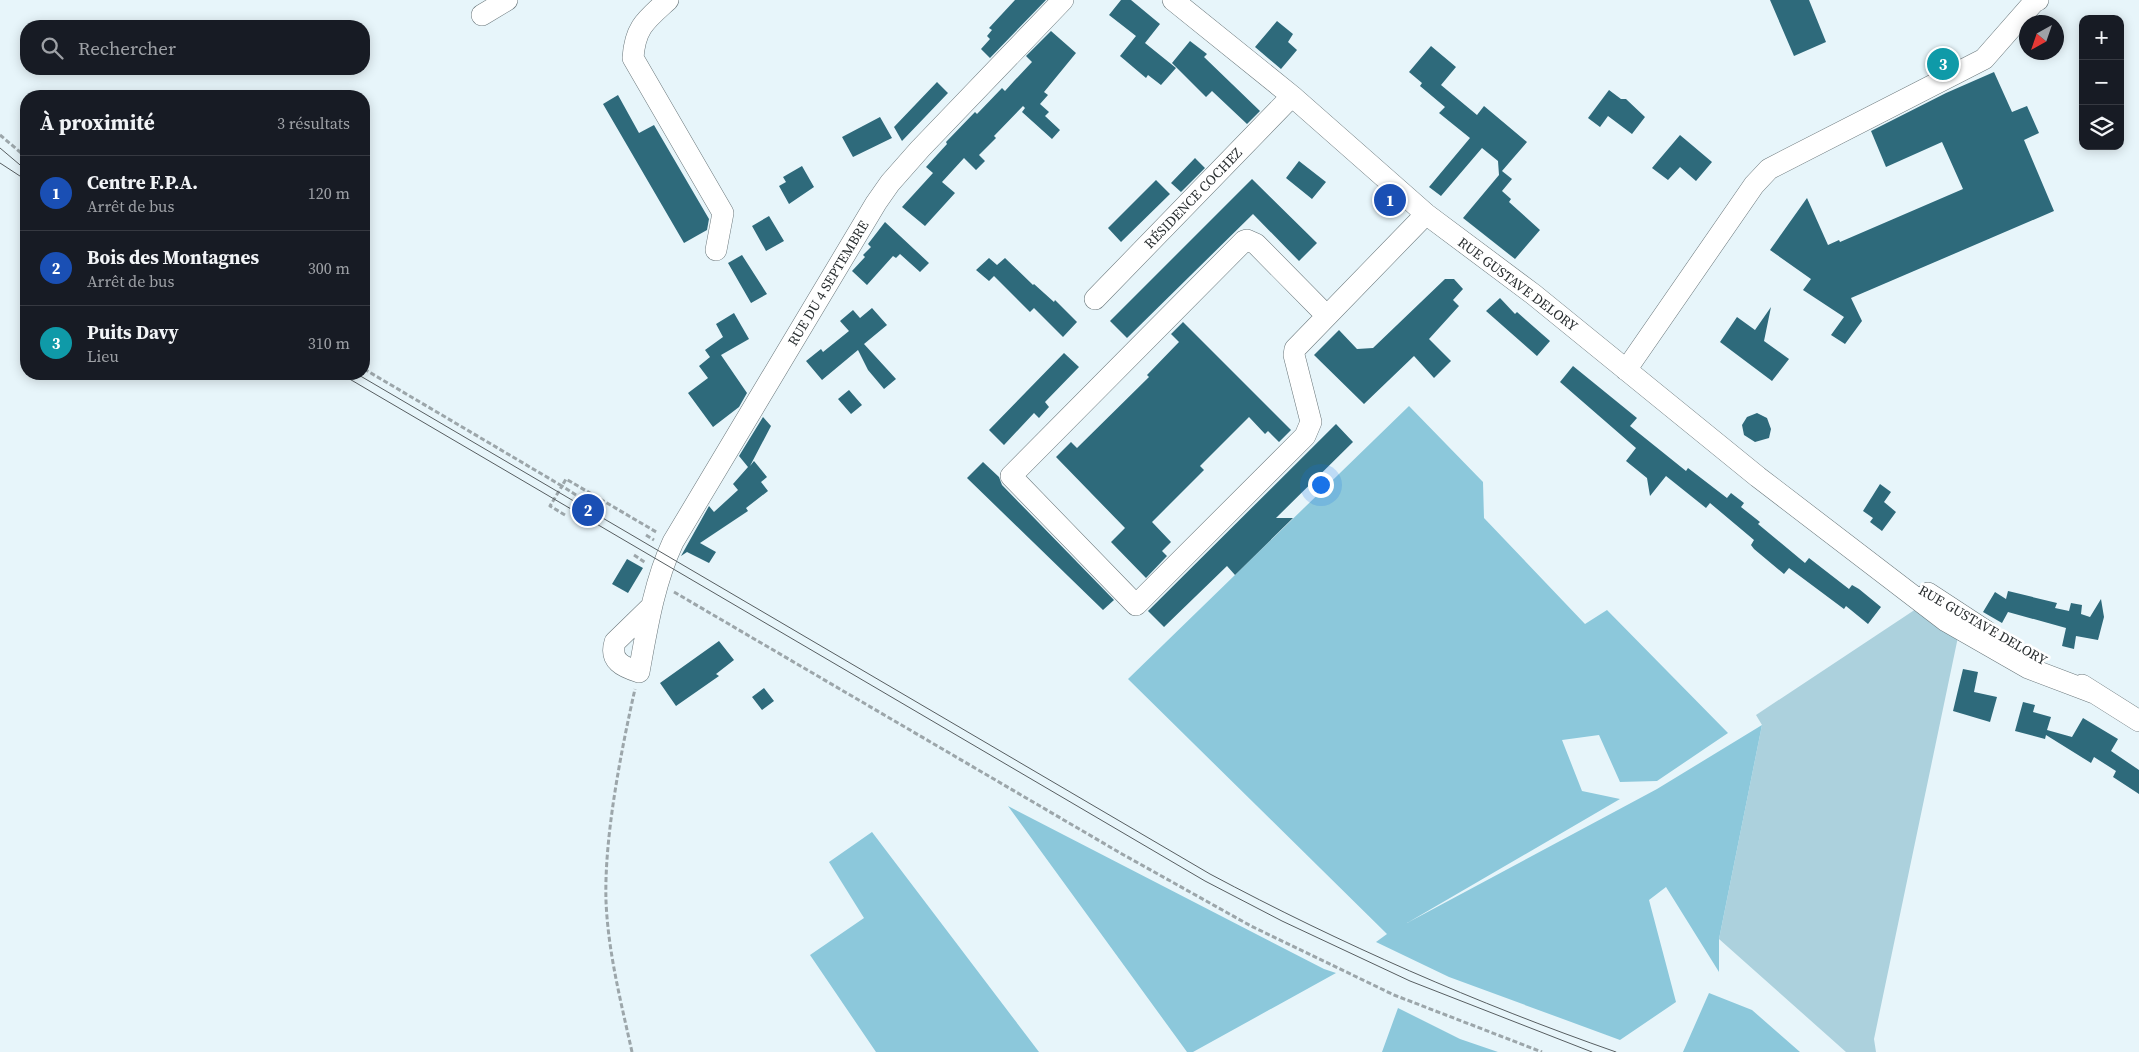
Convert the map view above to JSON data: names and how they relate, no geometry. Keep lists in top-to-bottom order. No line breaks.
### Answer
{"streets":{"street":["RÉSIDENCE COCHEZ","RUE DU 4 SEPTEMBRE","RUE GUSTAVE DELORY"]},"crossings":[["RÉSIDENCE COCHEZ","RUE GUSTAVE DELORY"]],"north":"bottom left","page":{"map_buttons":["+","−"],"search":"Rechercher","pins":["3","1","2"],"heading":["À proximité","3 résultats"],"list":[{"mark":"1","name":"Centre F.P.A.","note":"Arrêt de bus","value":"120 m"},{"mark":"2","name":"Bois des Montagnes","note":"Arrêt de bus","value":"300 m"},{"mark":"3","name":"Puits Davy","note":"Lieu","value":"310 m"}]}}
